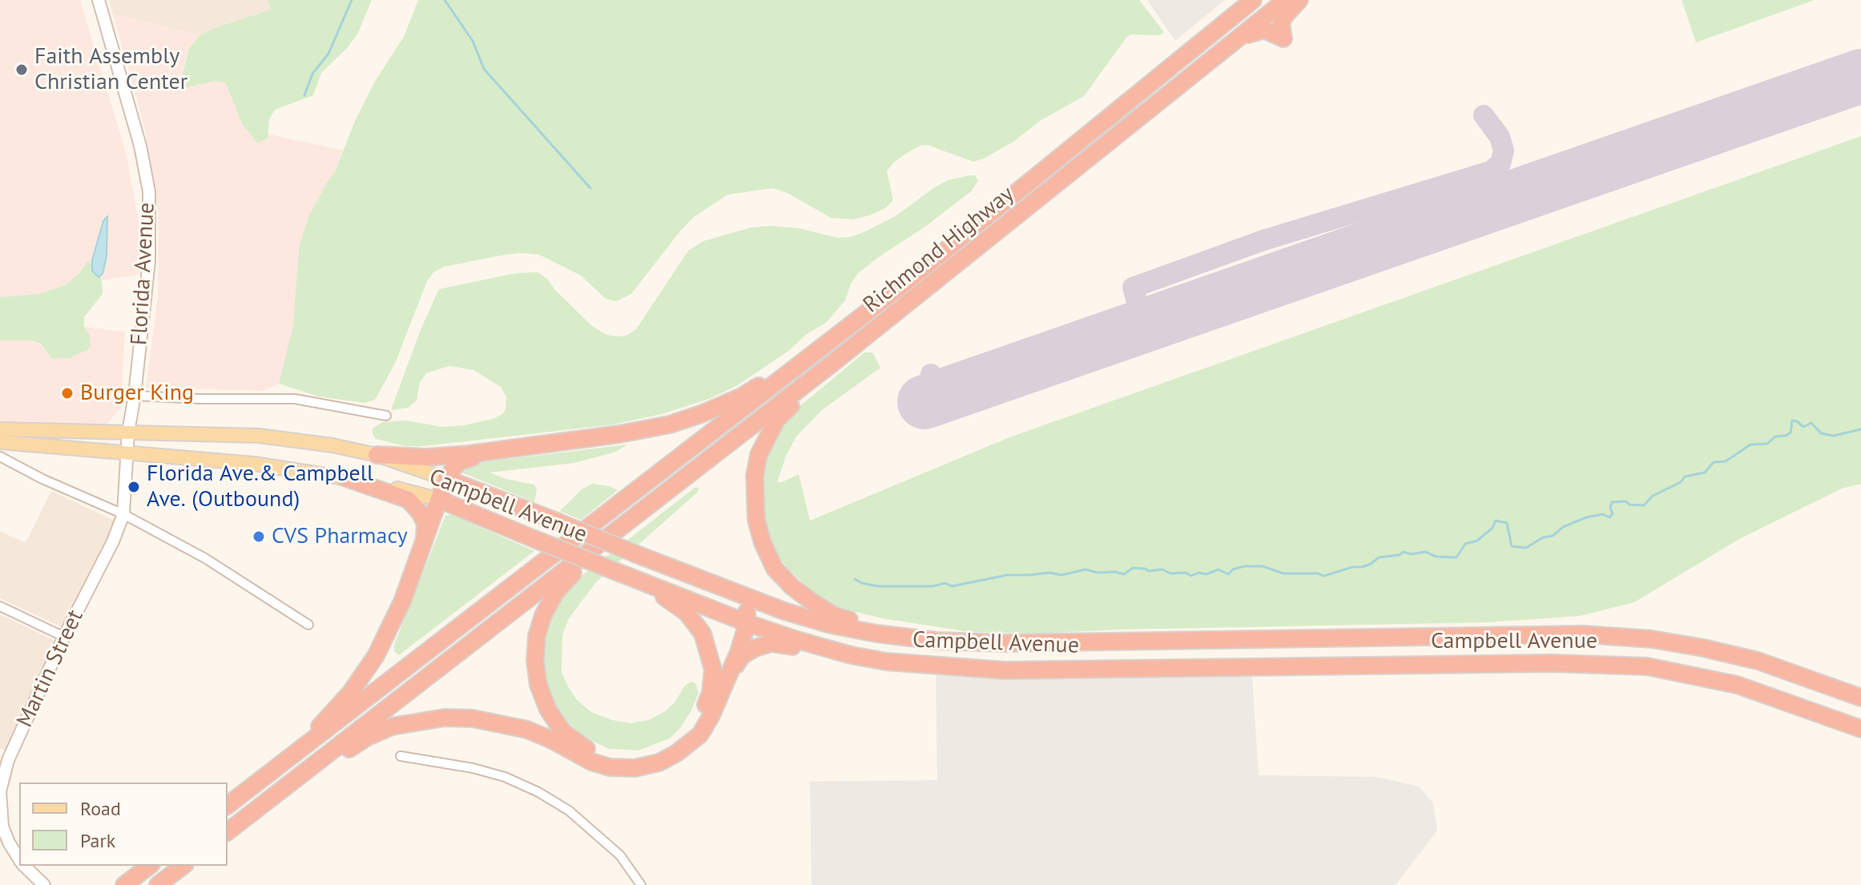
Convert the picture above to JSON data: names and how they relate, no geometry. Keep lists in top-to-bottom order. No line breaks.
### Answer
{"streets":{"highway":["Richmond Highway","Campbell Avenue"],"street":["Florida Avenue","Martin Street"]},"crossings":[["Florida Avenue","Campbell Avenue"],["Florida Avenue","Martin Street"]],"places":["Faith Assembly Christian Center","Burger King","Florida Ave.& Campbell Ave. (Outbound)","CVS Pharmacy"],"legend":["Road","Park"]}
